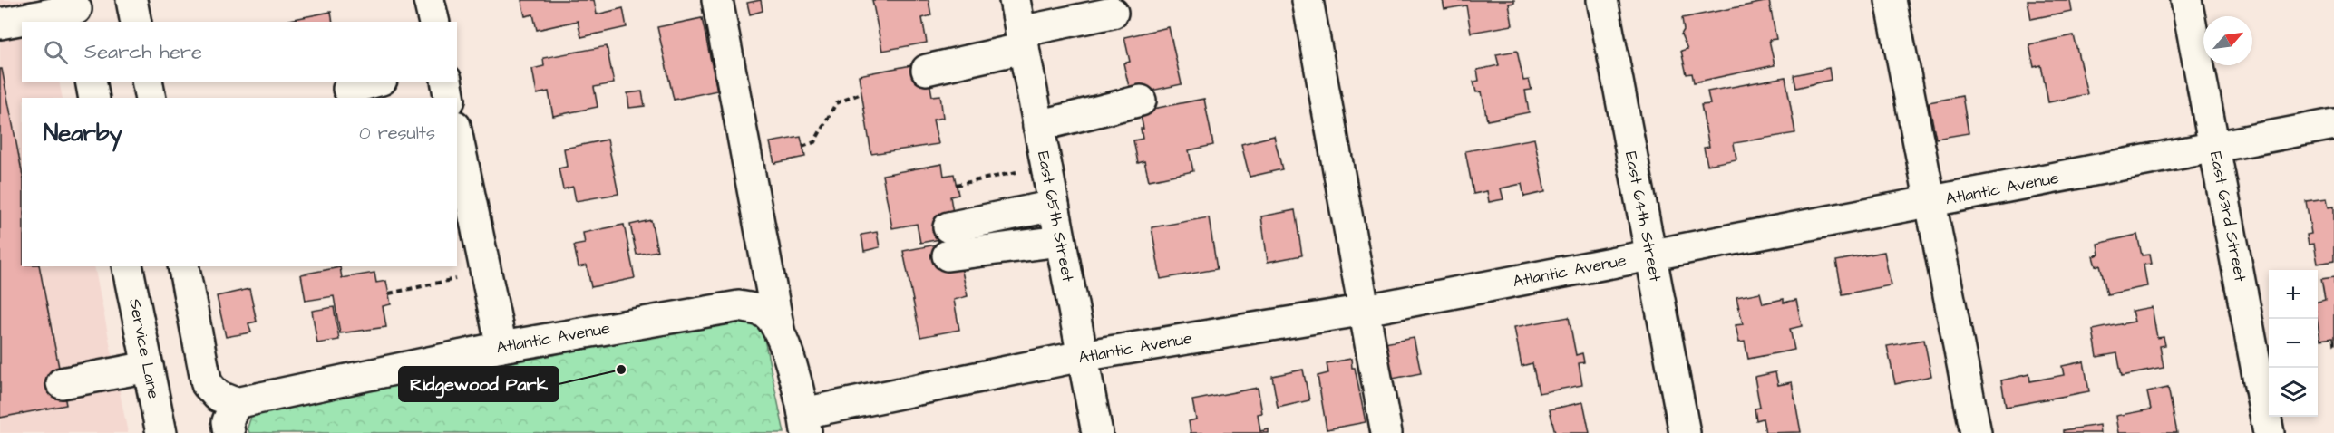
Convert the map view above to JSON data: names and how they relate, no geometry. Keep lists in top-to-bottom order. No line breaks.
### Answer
{"streets":{"street":["Atlantic Avenue","East 65th Street","East 64th Street","East 63rd Street","Service Lane"]},"crossings":[["Atlantic Avenue","East 65th Street"],["Atlantic Avenue","East 64th Street"],["Atlantic Avenue","East 63rd Street"]],"places":["Ridgewood Park"],"north":"top right","page":{"search":"Search here","heading":["Nearby","0 results"],"map_buttons":["+","−"]}}
